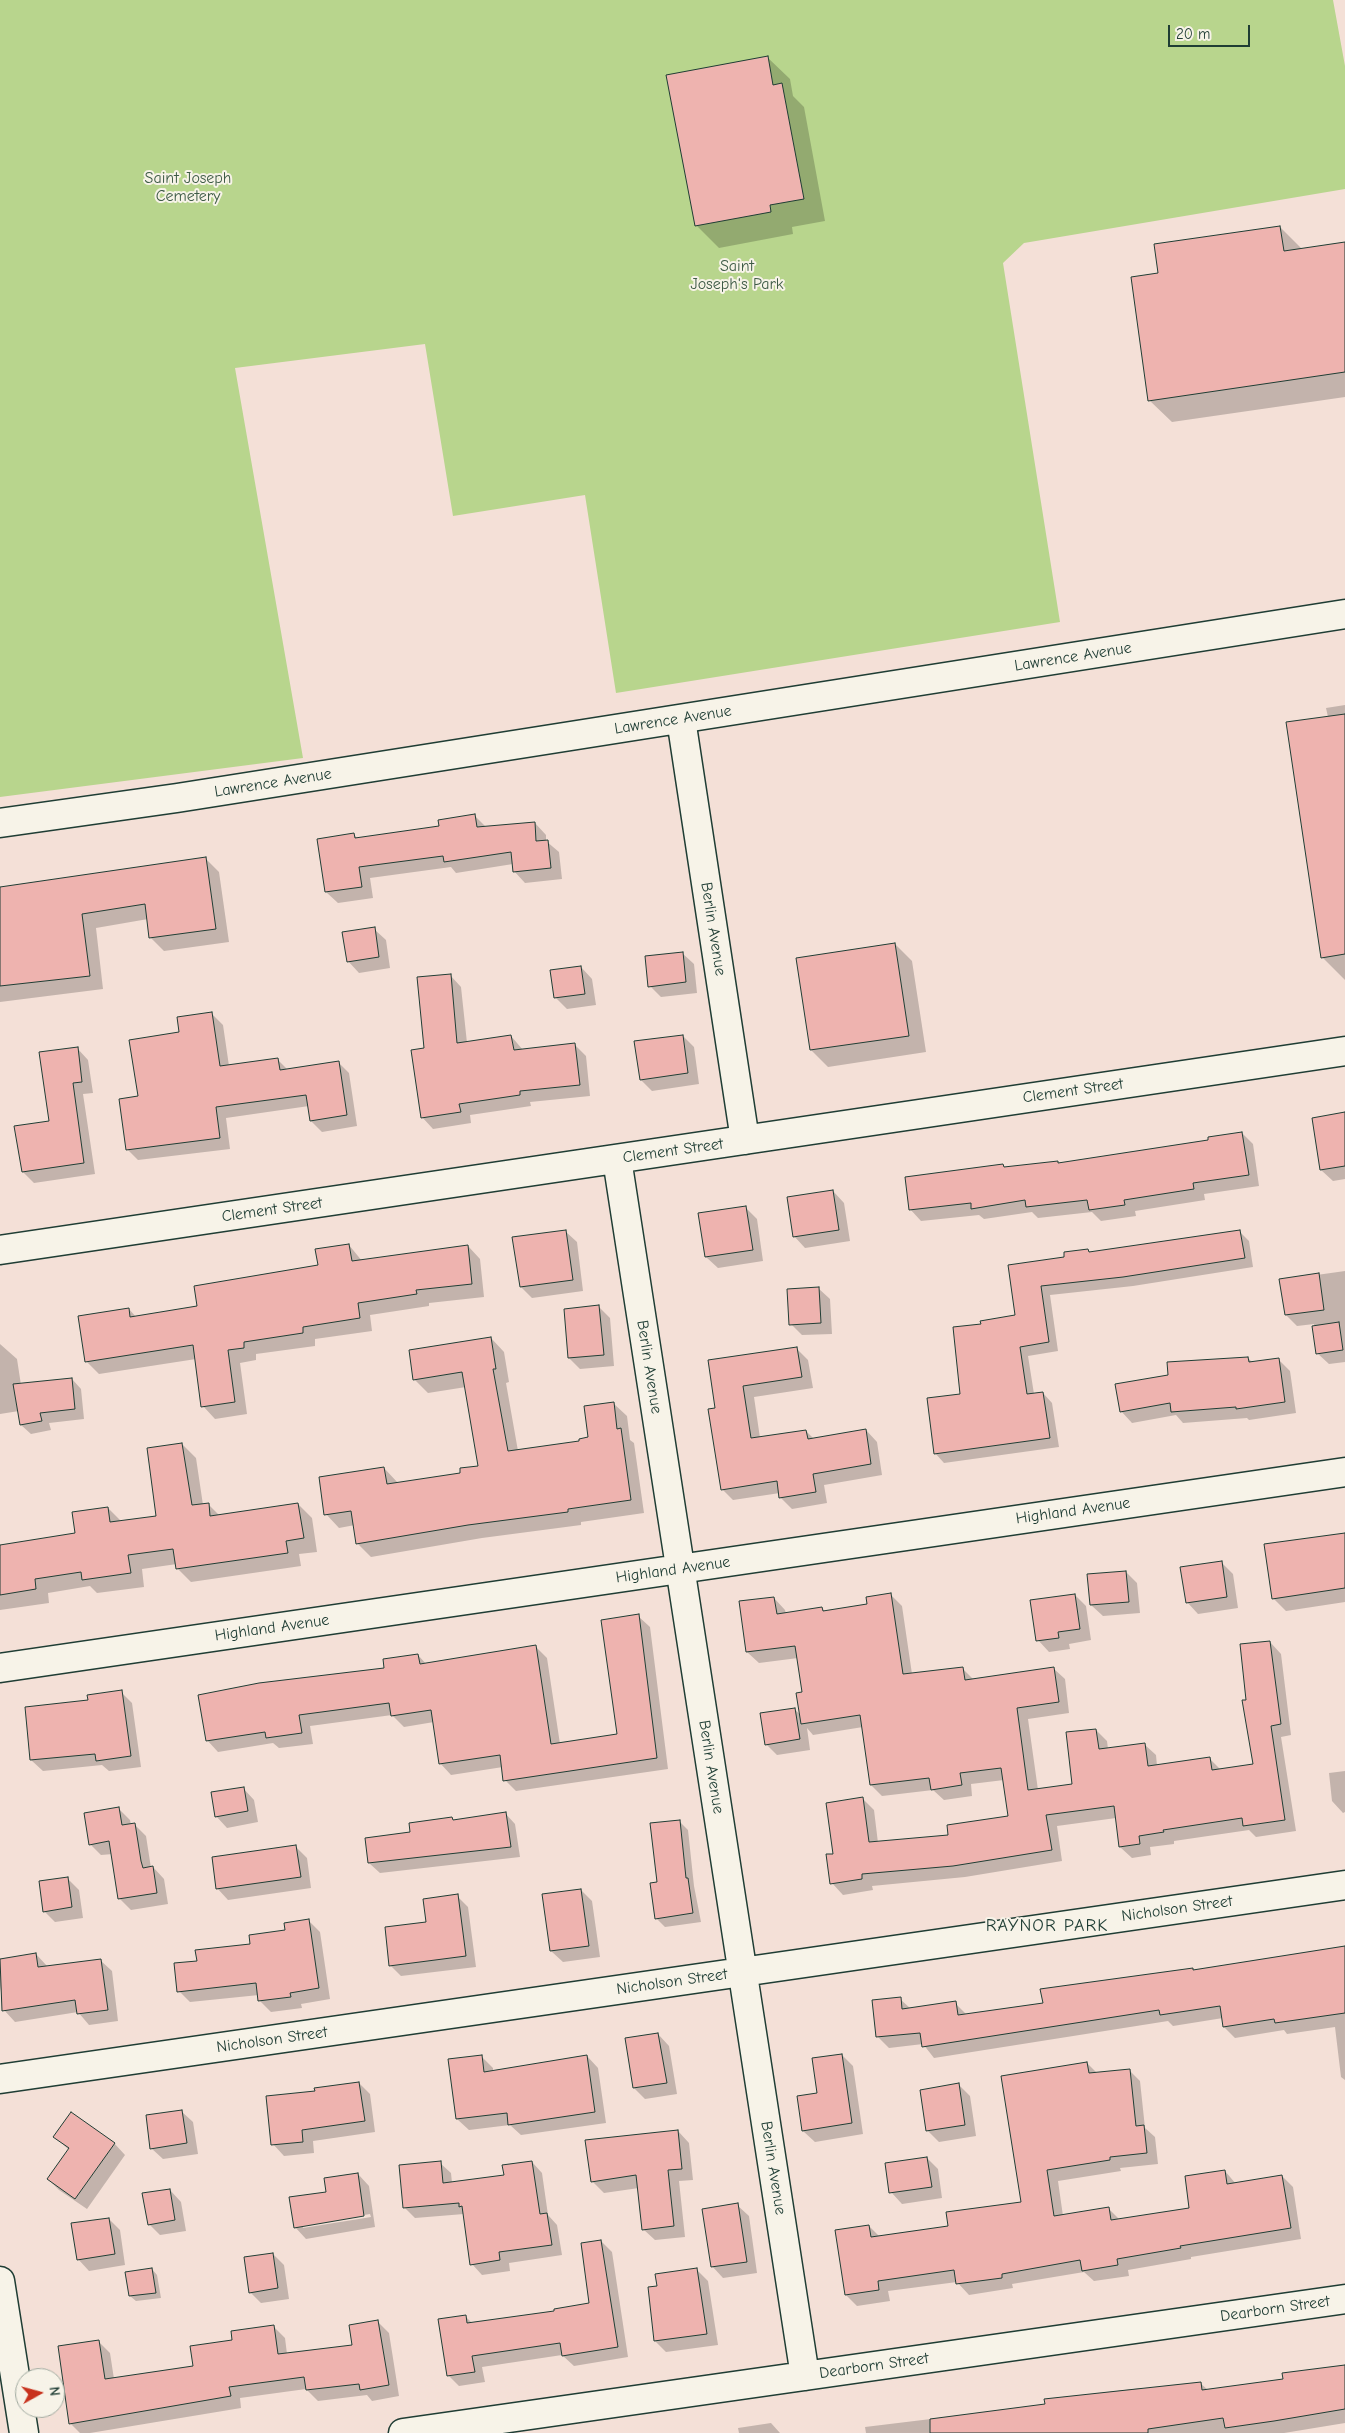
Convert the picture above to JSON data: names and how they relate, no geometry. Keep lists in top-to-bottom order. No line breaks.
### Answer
{"streets":{"street":["Lawrence Avenue","Berlin Avenue","Clement Street","Highland Avenue","Nicholson Street","Dearborn Street"]},"crossings":[["Lawrence Avenue","Berlin Avenue"],["Berlin Avenue","Clement Street"],["Berlin Avenue","Highland Avenue"],["Berlin Avenue","Nicholson Street"],["Berlin Avenue","Dearborn Street"]],"districts":["RAYNOR PARK"],"parks":["Saint Joseph Cemetery","Saint Joseph's Park"],"scale_bar":"20 m","north":"right"}
